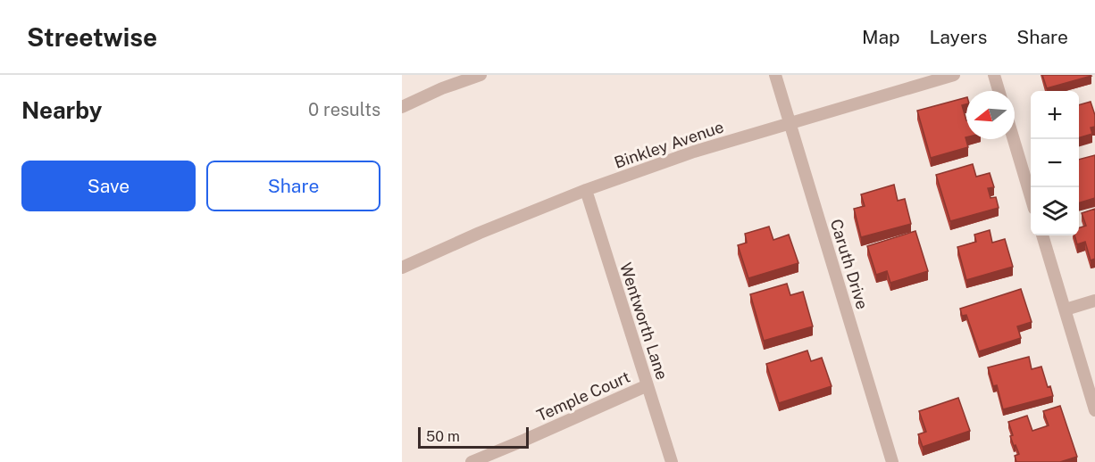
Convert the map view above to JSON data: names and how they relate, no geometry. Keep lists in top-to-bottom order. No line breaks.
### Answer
{"streets":{"street":["Binkley Avenue","Caruth Drive","Wentworth Lane","Temple Court"]},"crossings":[["Binkley Avenue","Caruth Drive"],["Binkley Avenue","Wentworth Lane"],["Wentworth Lane","Temple Court"]],"scale_bar":"50 m","north":"left","page":{"header":"Streetwise","nav":["Map","Layers","Share"],"heading":["Nearby","0 results"],"map_buttons":["+","−"],"buttons":["Save","Share"],"scale":"50 m"}}
